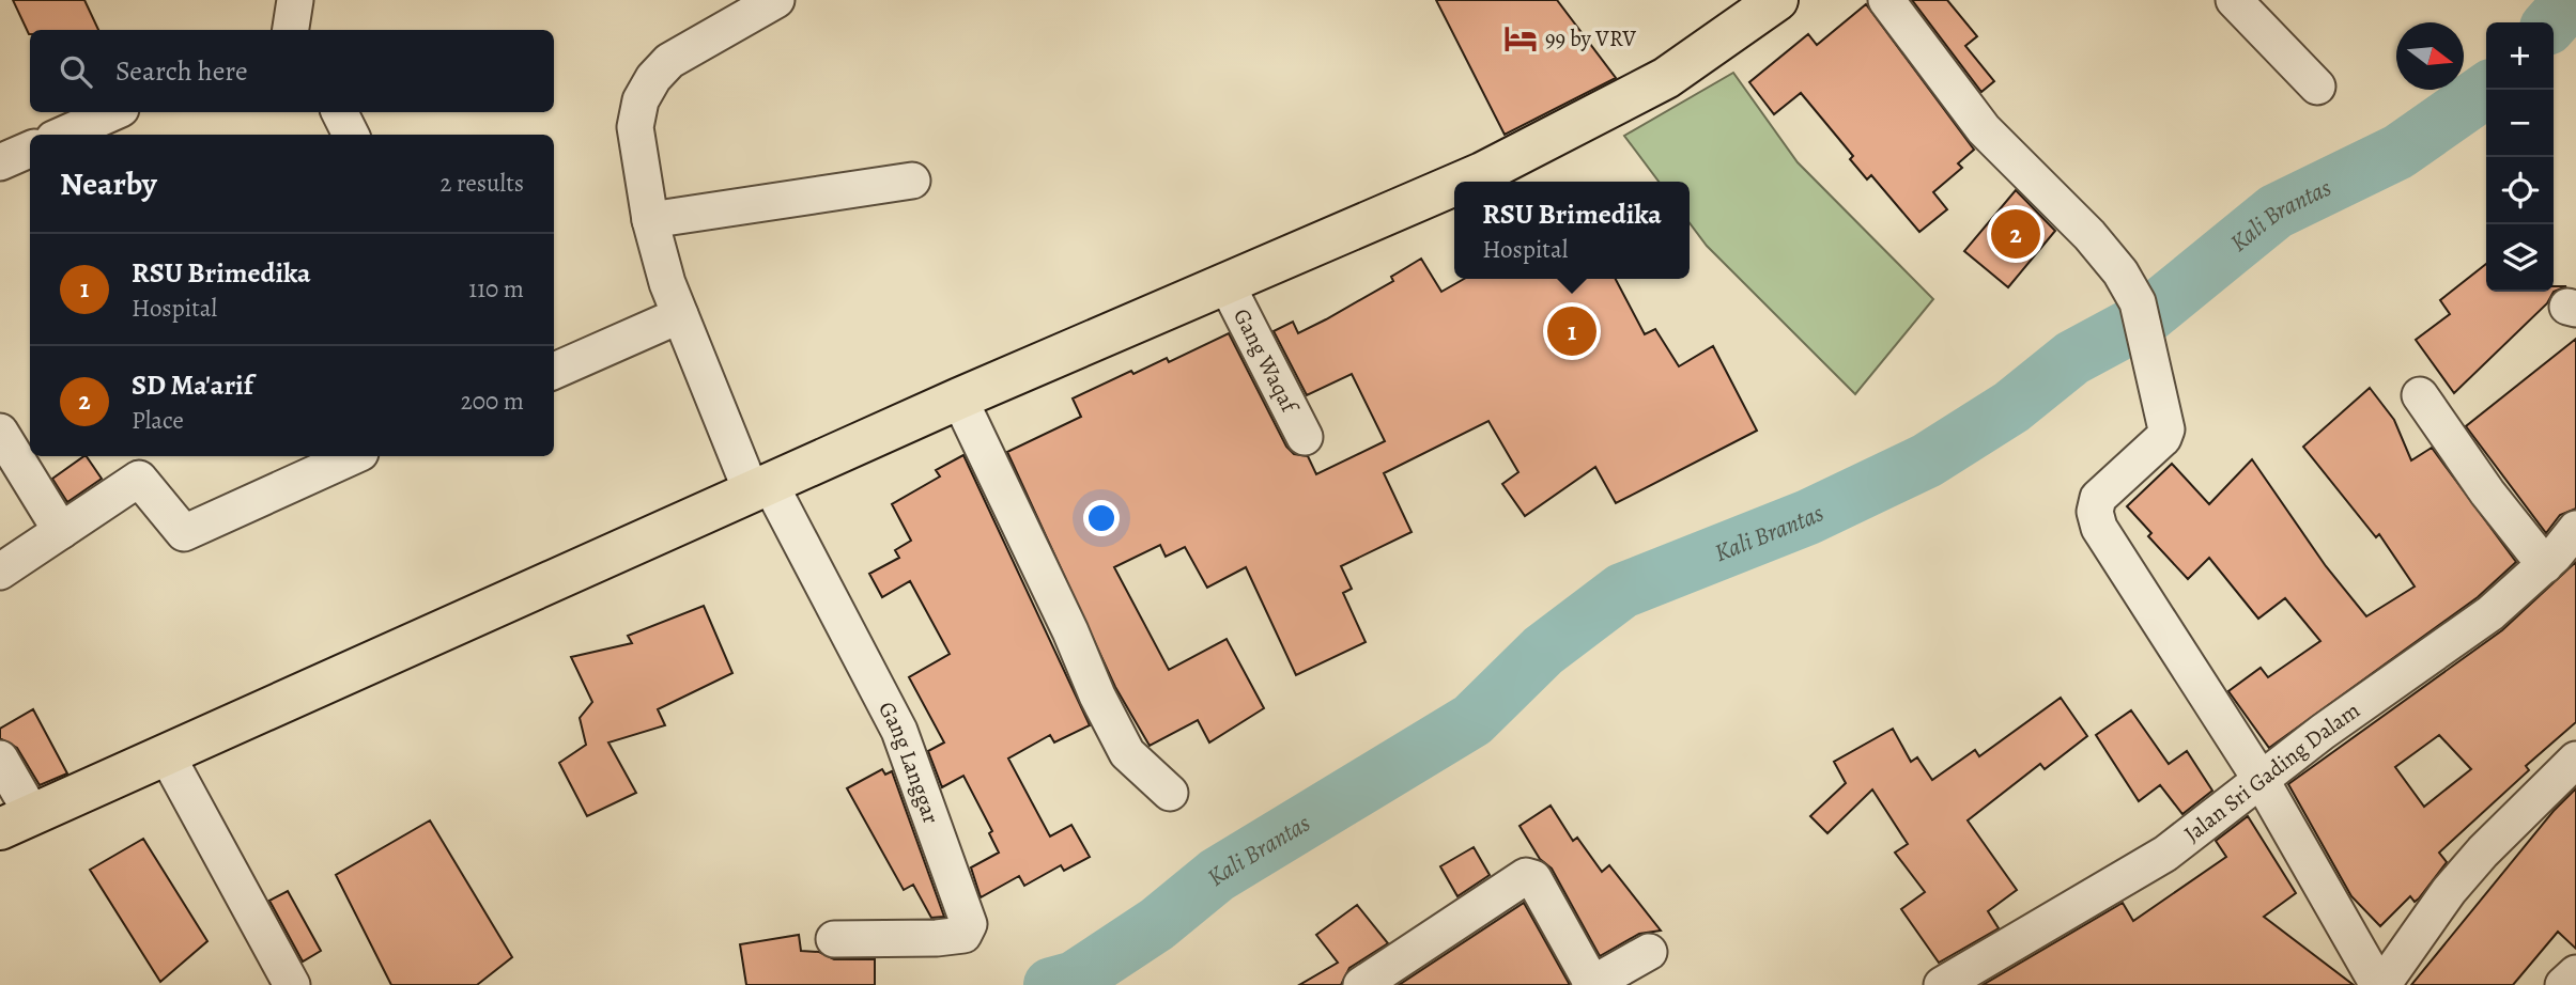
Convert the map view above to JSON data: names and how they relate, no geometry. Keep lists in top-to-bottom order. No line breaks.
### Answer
{"streets":{"street":["Gang Waqaf","Gang Langgar","Jalan Sri Gading Dalam"]},"water":["Kali Brantas"],"places":{"hotel":["99 by VRV"]},"north":"right","page":{"map_buttons":["+","−"],"search":"Search here","heading":["Nearby","2 results"],"popup":["RSU Brimedika","Hospital"],"pins":["2","1"],"list":[{"mark":"1","name":"RSU Brimedika","note":"Hospital","value":"110 m"},{"mark":"2","name":"SD Ma'arif","note":"Place","value":"200 m"}]}}
